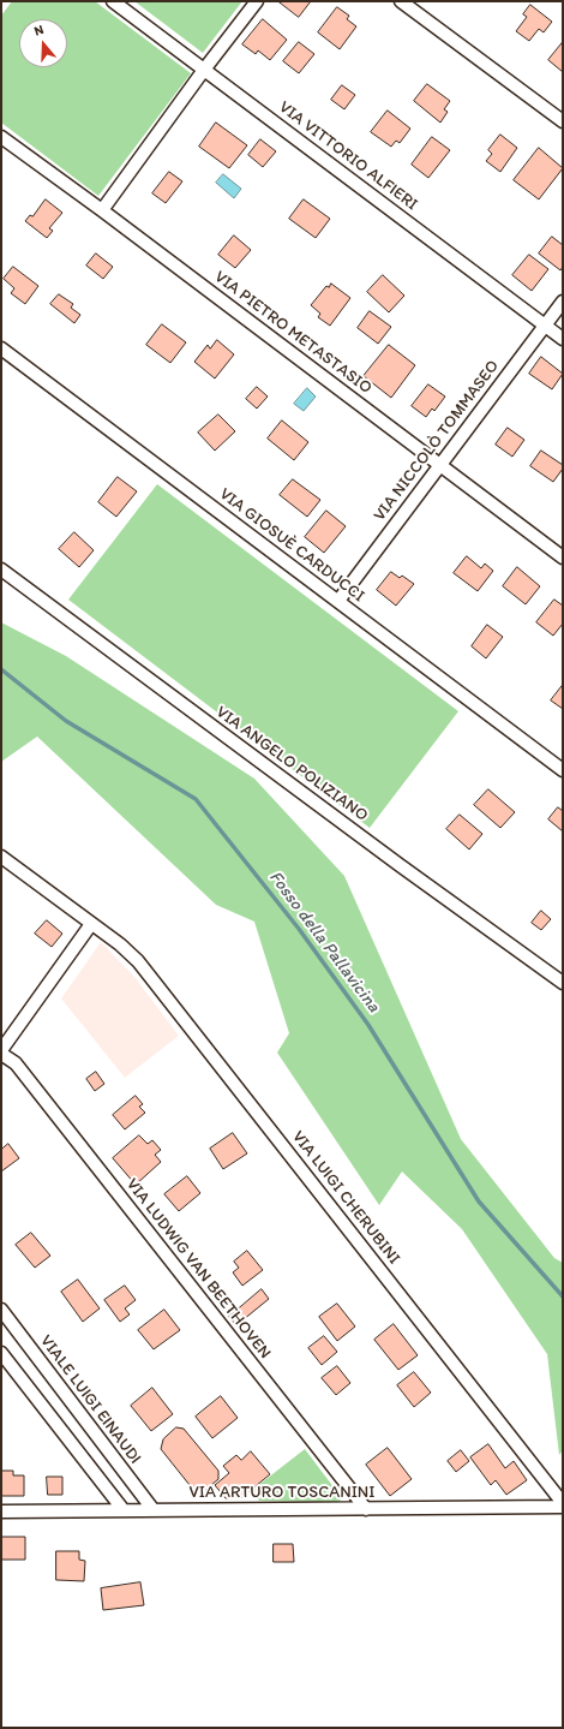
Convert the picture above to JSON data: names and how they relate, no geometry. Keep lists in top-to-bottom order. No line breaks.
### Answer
{"streets":{"street":["VIA VITTORIO ALFIERI","VIA PIETRO METASTASIO","VIA NICCOLÒ TOMMASEO","VIA GIOSUÈ CARDUCCI","VIA ANGELO POLIZIANO","VIA LUIGI CHERUBINI","VIA LUDWIG VAN BEETHOVEN","VIALE LUIGI EINAUDI","VIA ARTURO TOSCANINI"]},"crossings":[["VIA VITTORIO ALFIERI","VIA NICCOLÒ TOMMASEO"],["VIA PIETRO METASTASIO","VIA NICCOLÒ TOMMASEO"],["VIA NICCOLÒ TOMMASEO","VIA GIOSUÈ CARDUCCI"],["VIA LUDWIG VAN BEETHOVEN","VIA ARTURO TOSCANINI"],["VIALE LUIGI EINAUDI","VIA ARTURO TOSCANINI"]],"water":["Fosso della Pallavicina"],"north":"top"}
